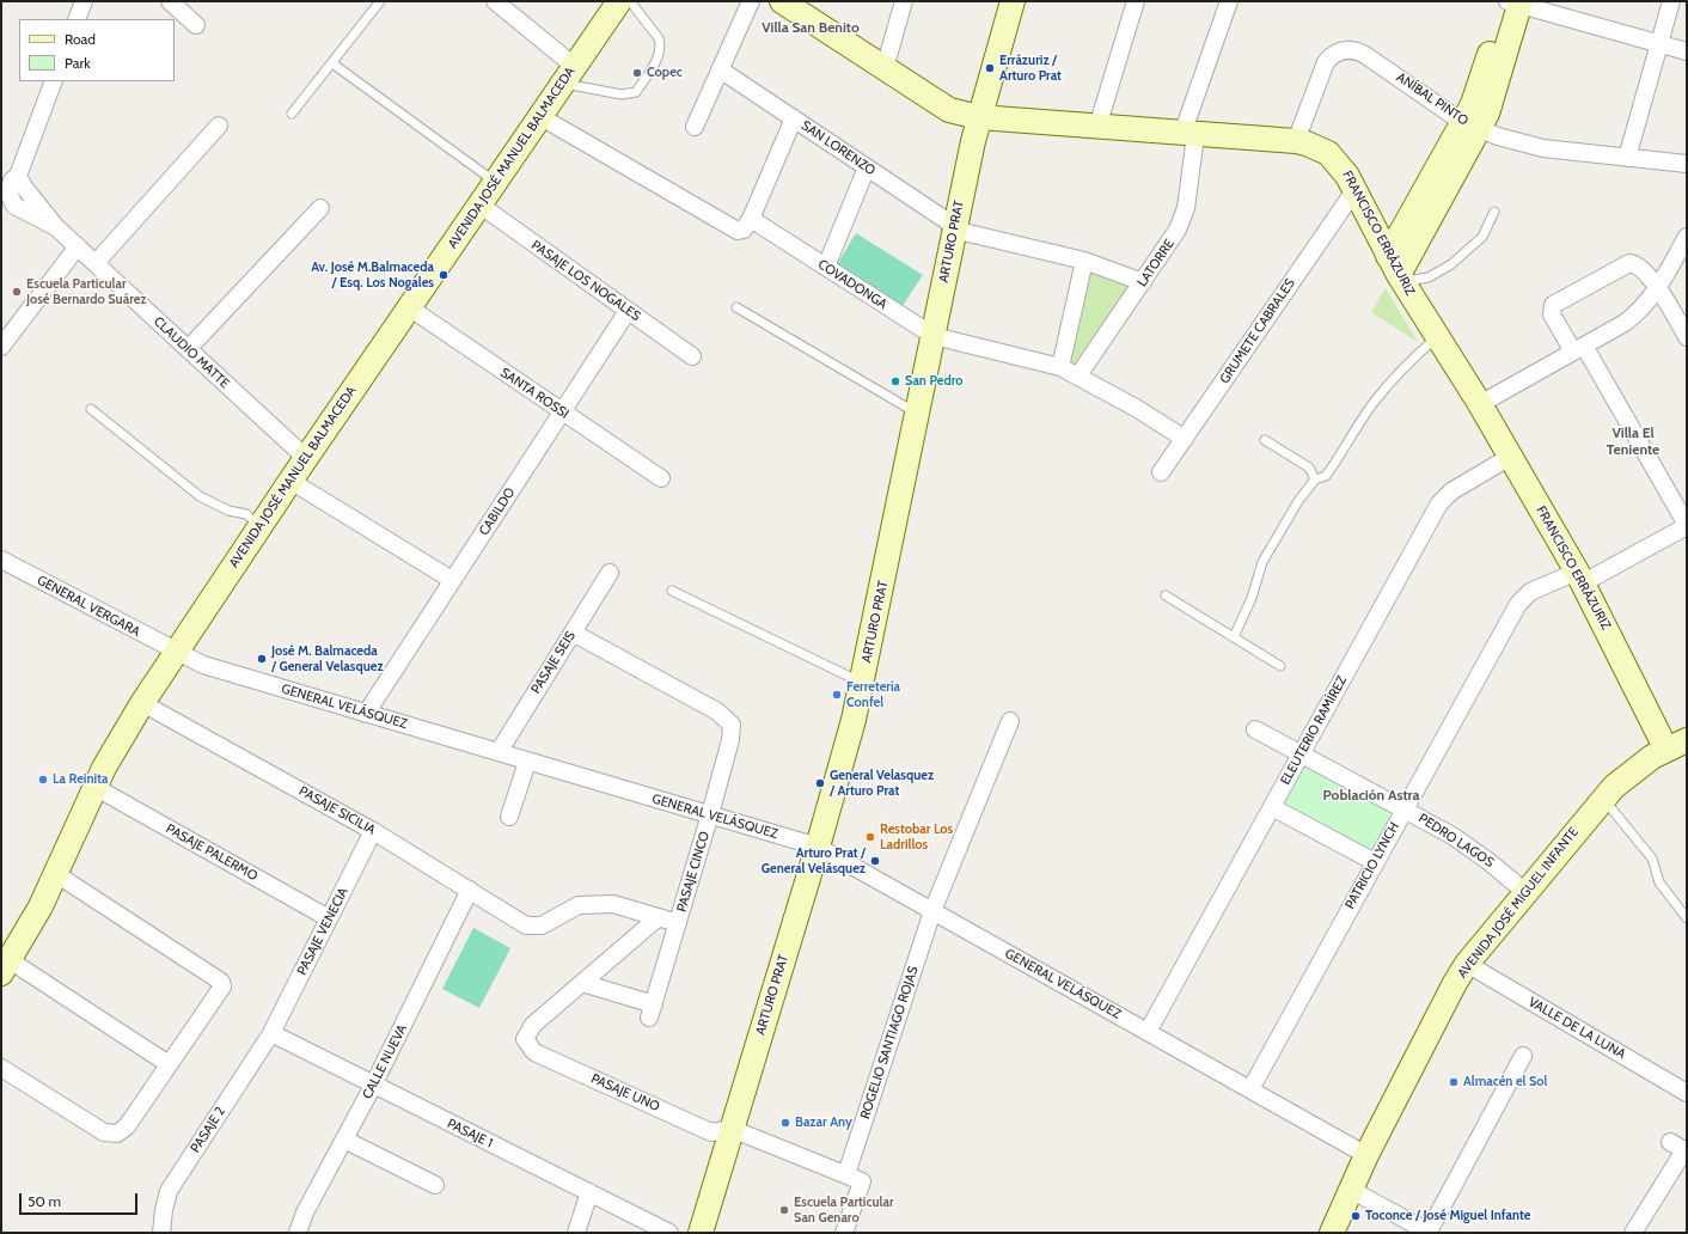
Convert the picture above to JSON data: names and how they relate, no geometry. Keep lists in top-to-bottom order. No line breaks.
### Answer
{"streets":{"street":["ANÍBAL PINTO","SAN LORENZO","AVENIDA JOSÉ MANUEL BALMACEDA","FRANCISCO ERRÁZURIZ","ARTURO PRAT","LATORRE","PASAJE LOS NOGALES","COVADONGA","GRUMETE CABRALES","CLAUDIO MATTE","SANTA ROSSI","CABILDO","GENERAL VERGARA","PASAJE SEIS","GENERAL VELÁSQUEZ","ELEUTERIO RAMÍREZ","PASAJE SICILIA","PEDRO LAGOS","PASAJE PALERMO","PATRICIO LYNCH","PASAJE CINCO","AVENIDA JOSÉ MIGUEL INFANTE","PASAJE VENECIA","VALLE DE LA LUNA","ROGELIO SANTIAGO ROJAS","CALLE NUEVA","PASAJE UNO","PASAJE 2","PASAJE 1"]},"crossings":[["ANÍBAL PINTO","FRANCISCO ERRÁZURIZ"],["SAN LORENZO","ARTURO PRAT"],["SAN LORENZO","LATORRE"],["AVENIDA JOSÉ MANUEL BALMACEDA","PASAJE LOS NOGALES"],["AVENIDA JOSÉ MANUEL BALMACEDA","CLAUDIO MATTE"],["AVENIDA JOSÉ MANUEL BALMACEDA","SANTA ROSSI"],["AVENIDA JOSÉ MANUEL BALMACEDA","GENERAL VERGARA"],["AVENIDA JOSÉ MANUEL BALMACEDA","GENERAL VELÁSQUEZ"],["AVENIDA JOSÉ MANUEL BALMACEDA","PASAJE SICILIA"],["AVENIDA JOSÉ MANUEL BALMACEDA","PASAJE PALERMO"],["FRANCISCO ERRÁZURIZ","ARTURO PRAT"],["FRANCISCO ERRÁZURIZ","LATORRE"],["FRANCISCO ERRÁZURIZ","GRUMETE CABRALES"],["FRANCISCO ERRÁZURIZ","ELEUTERIO RAMÍREZ"],["FRANCISCO ERRÁZURIZ","PATRICIO LYNCH"],["FRANCISCO ERRÁZURIZ","AVENIDA JOSÉ MIGUEL INFANTE"],["ARTURO PRAT","COVADONGA"],["ARTURO PRAT","GENERAL VELÁSQUEZ"],["ARTURO PRAT","PASAJE UNO"],["LATORRE","COVADONGA"],["PASAJE LOS NOGALES","CABILDO"],["COVADONGA","GRUMETE CABRALES"],["SANTA ROSSI","CABILDO"],["CABILDO","GENERAL VELÁSQUEZ"],["GENERAL VERGARA","GENERAL VELÁSQUEZ"],["PASAJE SEIS","GENERAL VELÁSQUEZ"],["PASAJE SEIS","PASAJE CINCO"],["GENERAL VELÁSQUEZ","ELEUTERIO RAMÍREZ"],["GENERAL VELÁSQUEZ","PATRICIO LYNCH"],["GENERAL VELÁSQUEZ","PASAJE CINCO"],["GENERAL VELÁSQUEZ","AVENIDA JOSÉ MIGUEL INFANTE"],["GENERAL VELÁSQUEZ","ROGELIO SANTIAGO ROJAS"],["ELEUTERIO RAMÍREZ","PEDRO LAGOS"],["PASAJE SICILIA","PASAJE VENECIA"],["PASAJE SICILIA","CALLE NUEVA"],["PEDRO LAGOS","PATRICIO LYNCH"],["PEDRO LAGOS","AVENIDA JOSÉ MIGUEL INFANTE"],["PASAJE PALERMO","PASAJE VENECIA"],["PASAJE CINCO","PASAJE UNO"],["AVENIDA JOSÉ MIGUEL INFANTE","VALLE DE LA LUNA"],["PASAJE VENECIA","PASAJE 2"],["PASAJE VENECIA","PASAJE 1"],["CALLE NUEVA","PASAJE 1"],["PASAJE 2","PASAJE 1"]],"districts":["Villa San Benito","Villa El Teniente","Población Astra"],"places":["Errázuriz / Arturo Prat","Copec","Av. José M.Balmaceda / Esq. Los Nogales","Escuela Particular José Bernardo Suárez","San Pedro","José M. Balmaceda / General Velasquez","Ferretería Confel","La Reinita","General Velasquez / Arturo Prat","Restobar Los Ladrillos","Arturo Prat / General Velásquez","Almacén el Sol","Bazar Any","Escuela Particular San Genaro","Toconce / José Miguel Infante"],"legend":["Road","Park"],"scale_bar":"50 m"}
